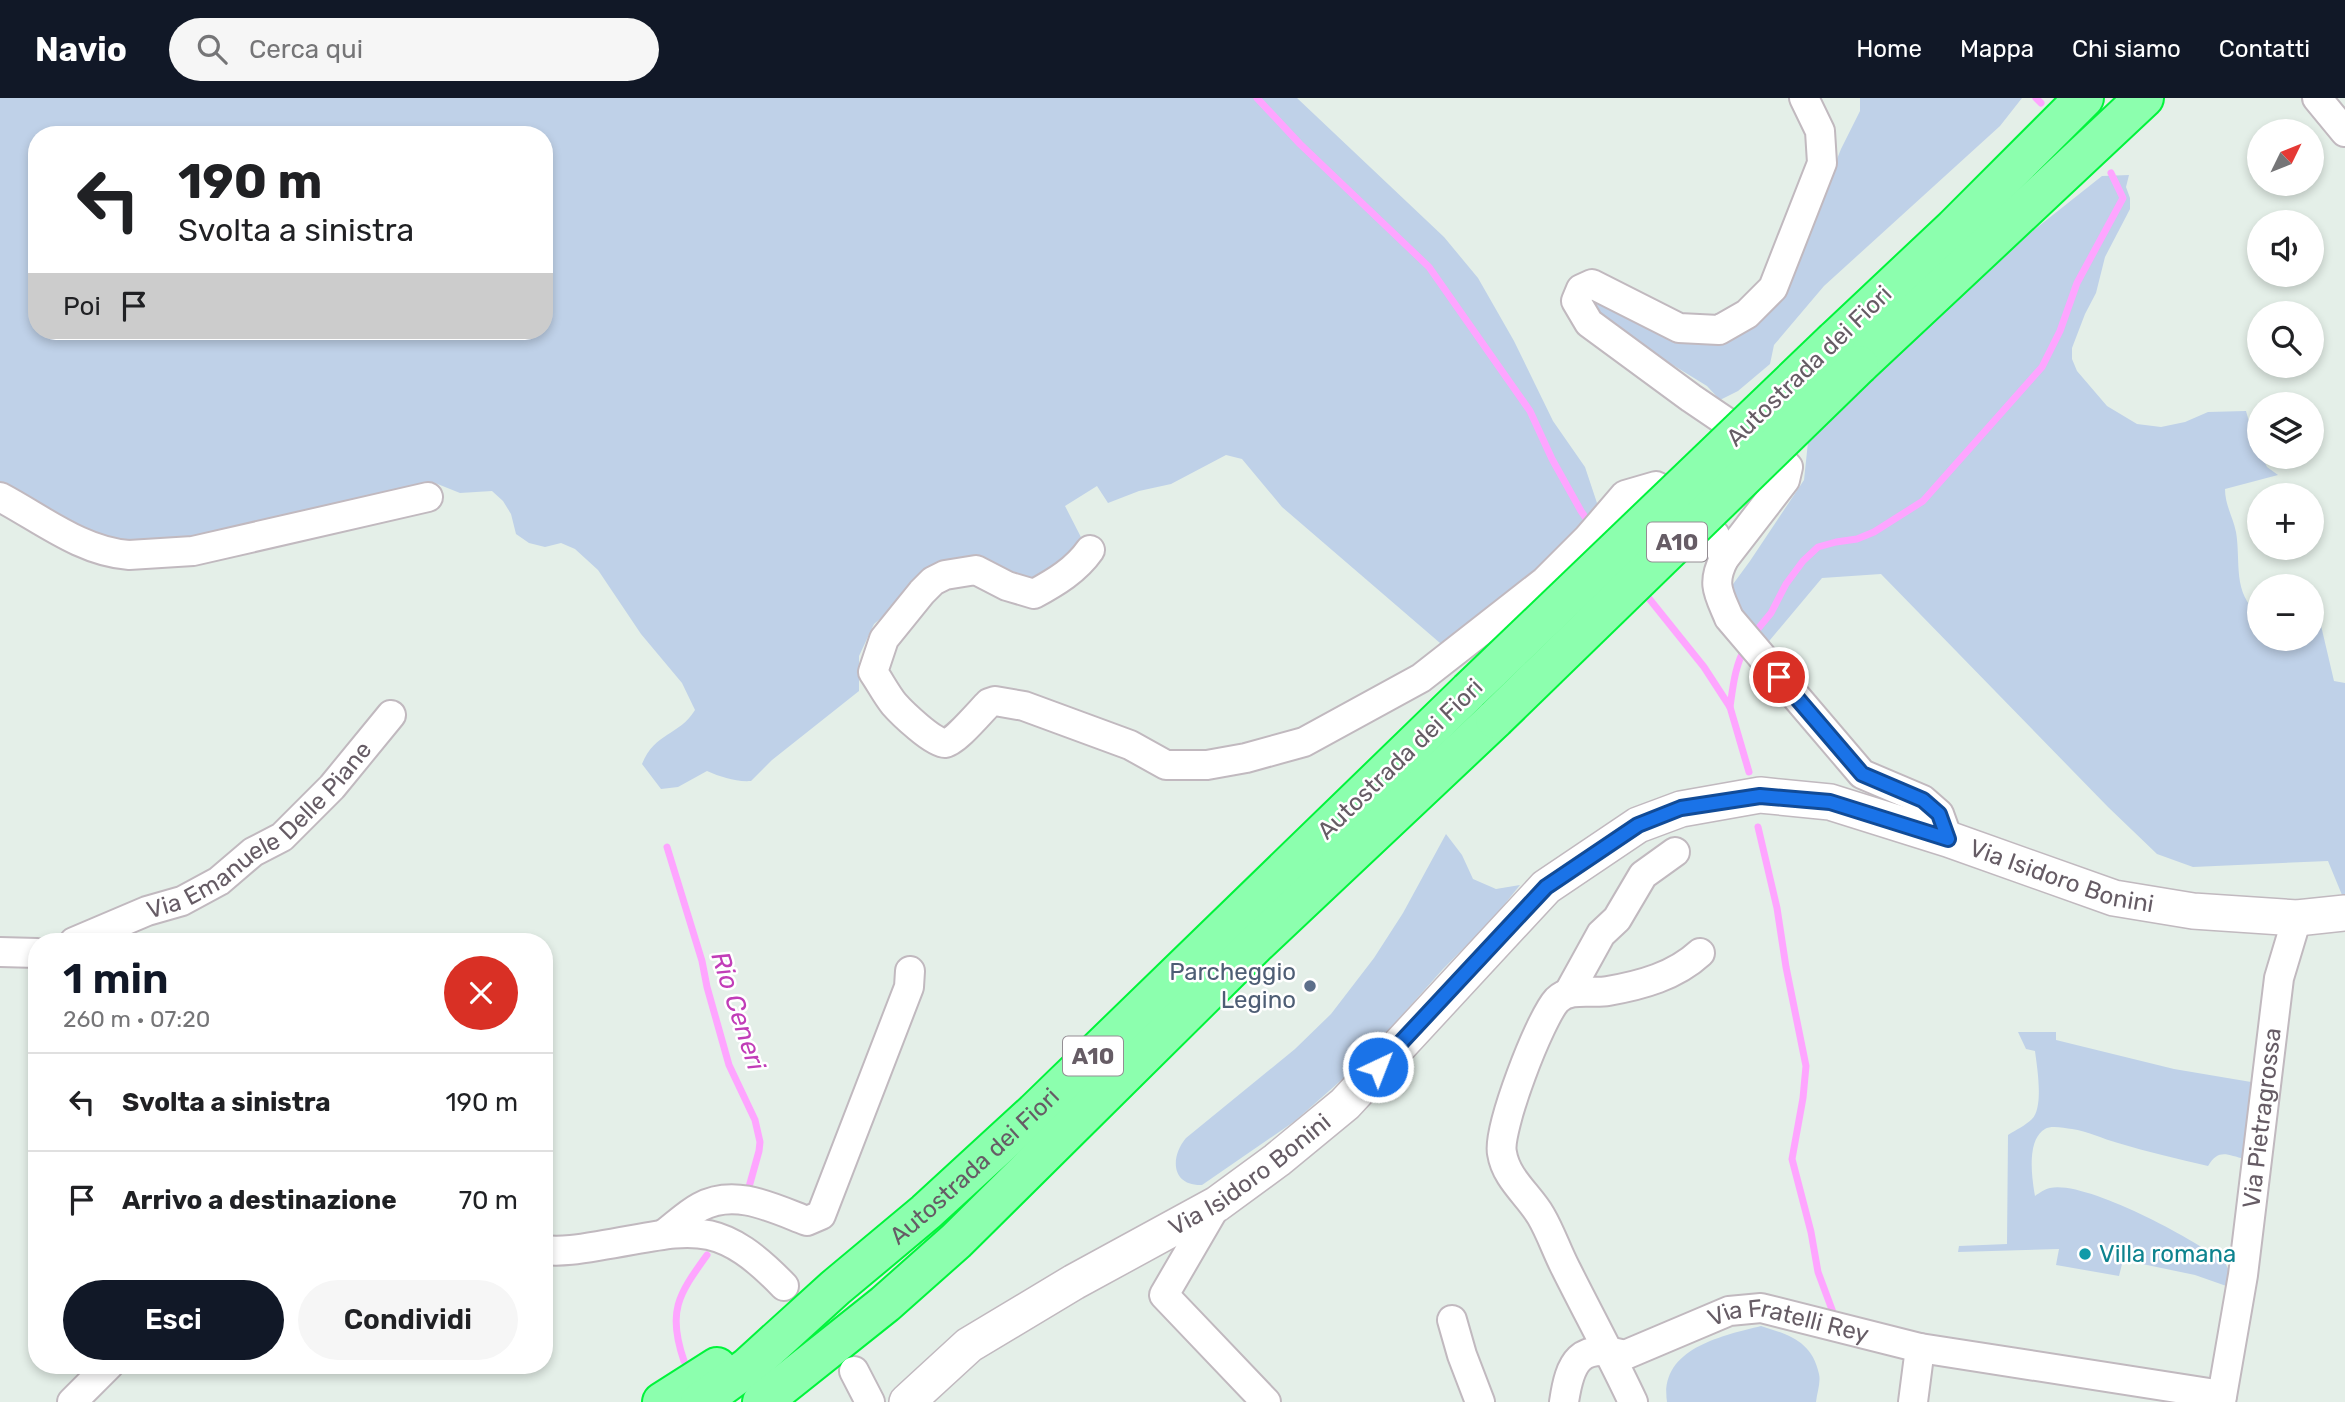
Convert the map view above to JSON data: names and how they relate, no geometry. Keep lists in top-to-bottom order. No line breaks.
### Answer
{"streets":{"highway":["Autostrada dei Fiori","A10"],"street":["Via Emanuele Delle Piane","Via Isidoro Bonini","Via Pietragrossa","Via Fratelli Rey"]},"crossings":[["Autostrada dei Fiori","A10"],["Via Isidoro Bonini","Via Pietragrossa"],["Via Pietragrossa","Via Fratelli Rey"]],"water":["Rio Ceneri"],"places":["Parcheggio Legino","Villa romana"],"north":"top right","page":{"header":"Navio","search":"Cerca qui","nav":["Home","Mappa","Chi siamo","Contatti"],"map_buttons":["+","−"],"turn":["190 m","Svolta a sinistra"],"then":"Poi","heading":["1 min","260 m · 07:20"],"list":[{"name":"Svolta a sinistra","value":"190 m"},{"name":"Arrivo a destinazione","value":"70 m"}],"buttons":["Esci","Condividi"]}}
